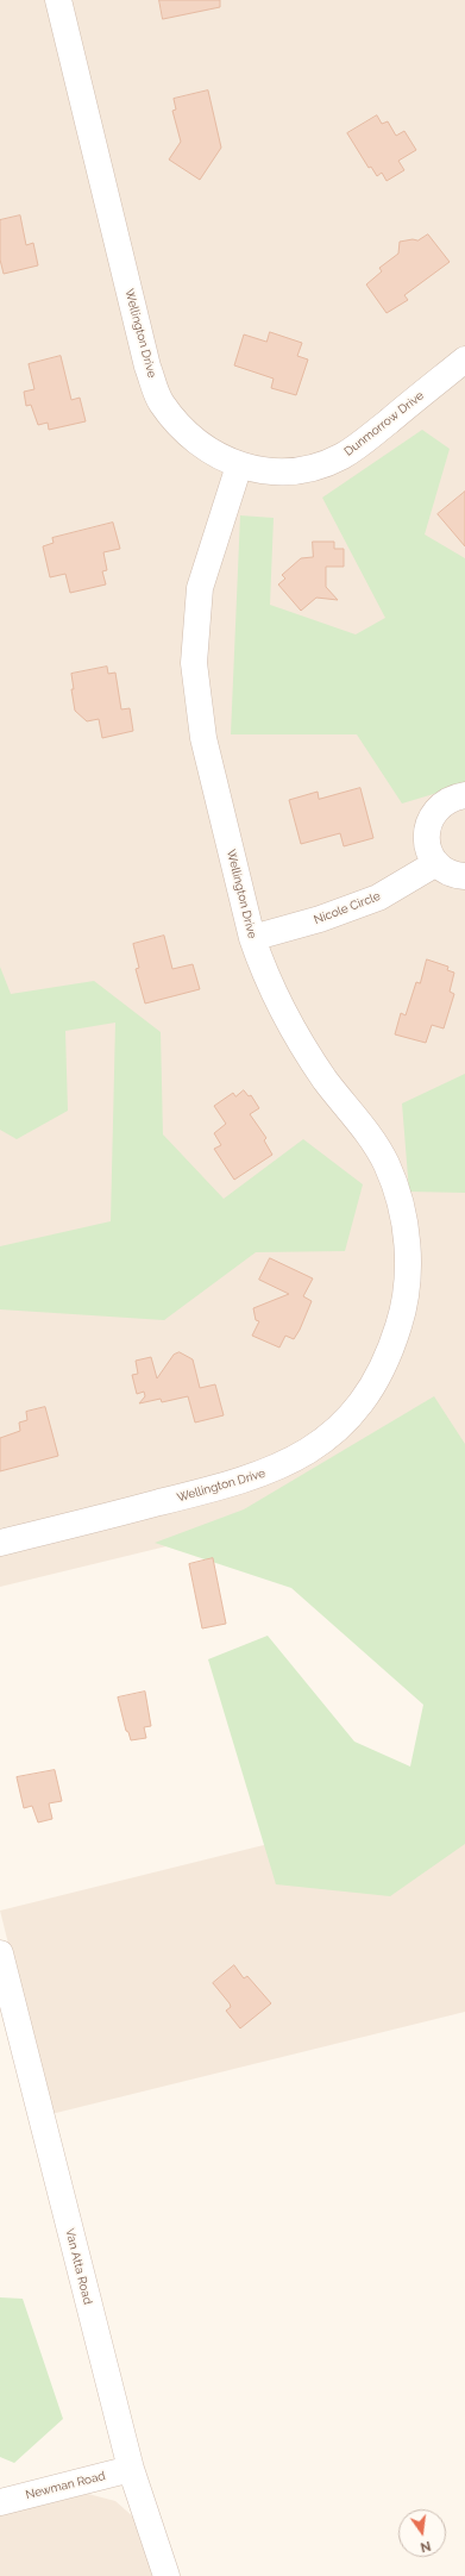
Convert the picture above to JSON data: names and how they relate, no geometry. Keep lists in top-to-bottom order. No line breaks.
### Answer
{"streets":{"street":["Wellington Drive","Dunmorrow Drive","Nicole Circle","Van Atta Road","Newman Road"]},"crossings":[["Wellington Drive","Dunmorrow Drive"],["Wellington Drive","Nicole Circle"],["Van Atta Road","Newman Road"]],"north":"bottom"}
